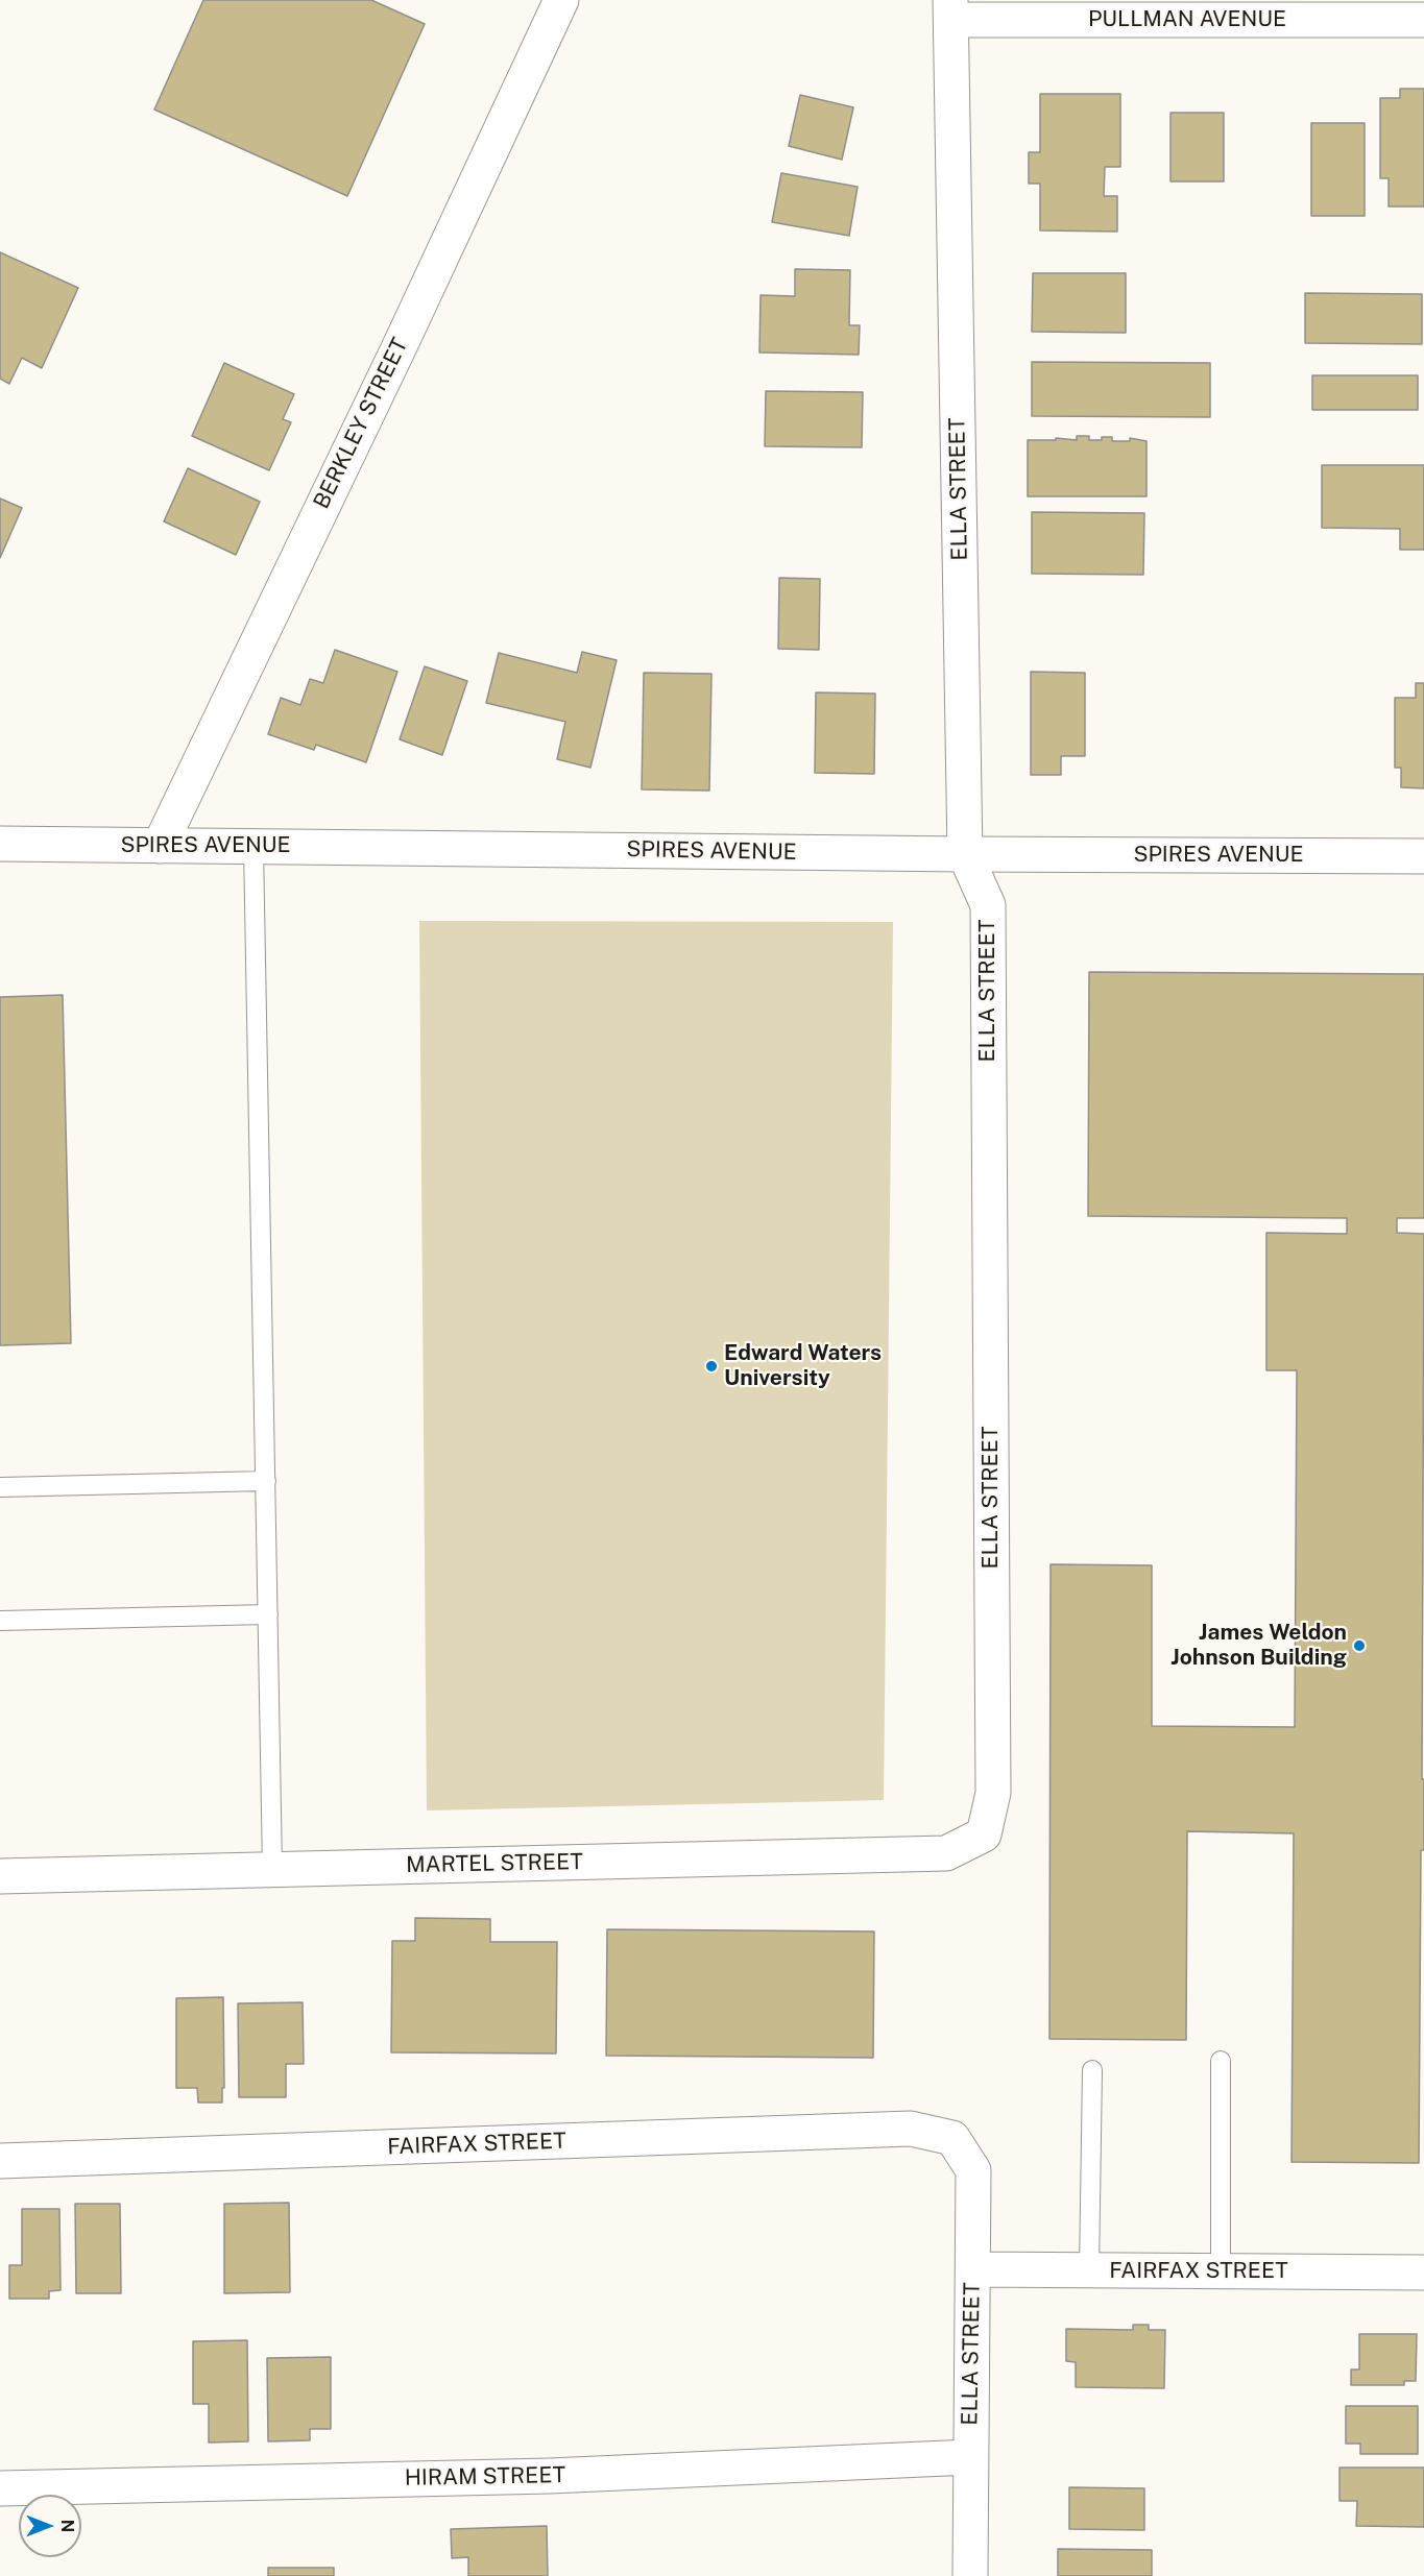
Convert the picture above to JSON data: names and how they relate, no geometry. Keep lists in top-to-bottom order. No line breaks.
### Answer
{"streets":{"street":["PULLMAN AVENUE","BERKLEY STREET","ELLA STREET","SPIRES AVENUE","MARTEL STREET","FAIRFAX STREET","HIRAM STREET"]},"crossings":[["PULLMAN AVENUE","ELLA STREET"],["BERKLEY STREET","SPIRES AVENUE"],["ELLA STREET","SPIRES AVENUE"],["ELLA STREET","MARTEL STREET"],["ELLA STREET","FAIRFAX STREET"],["ELLA STREET","HIRAM STREET"]],"places":["Edward Waters University","James Weldon Johnson Building"],"north":"right"}
